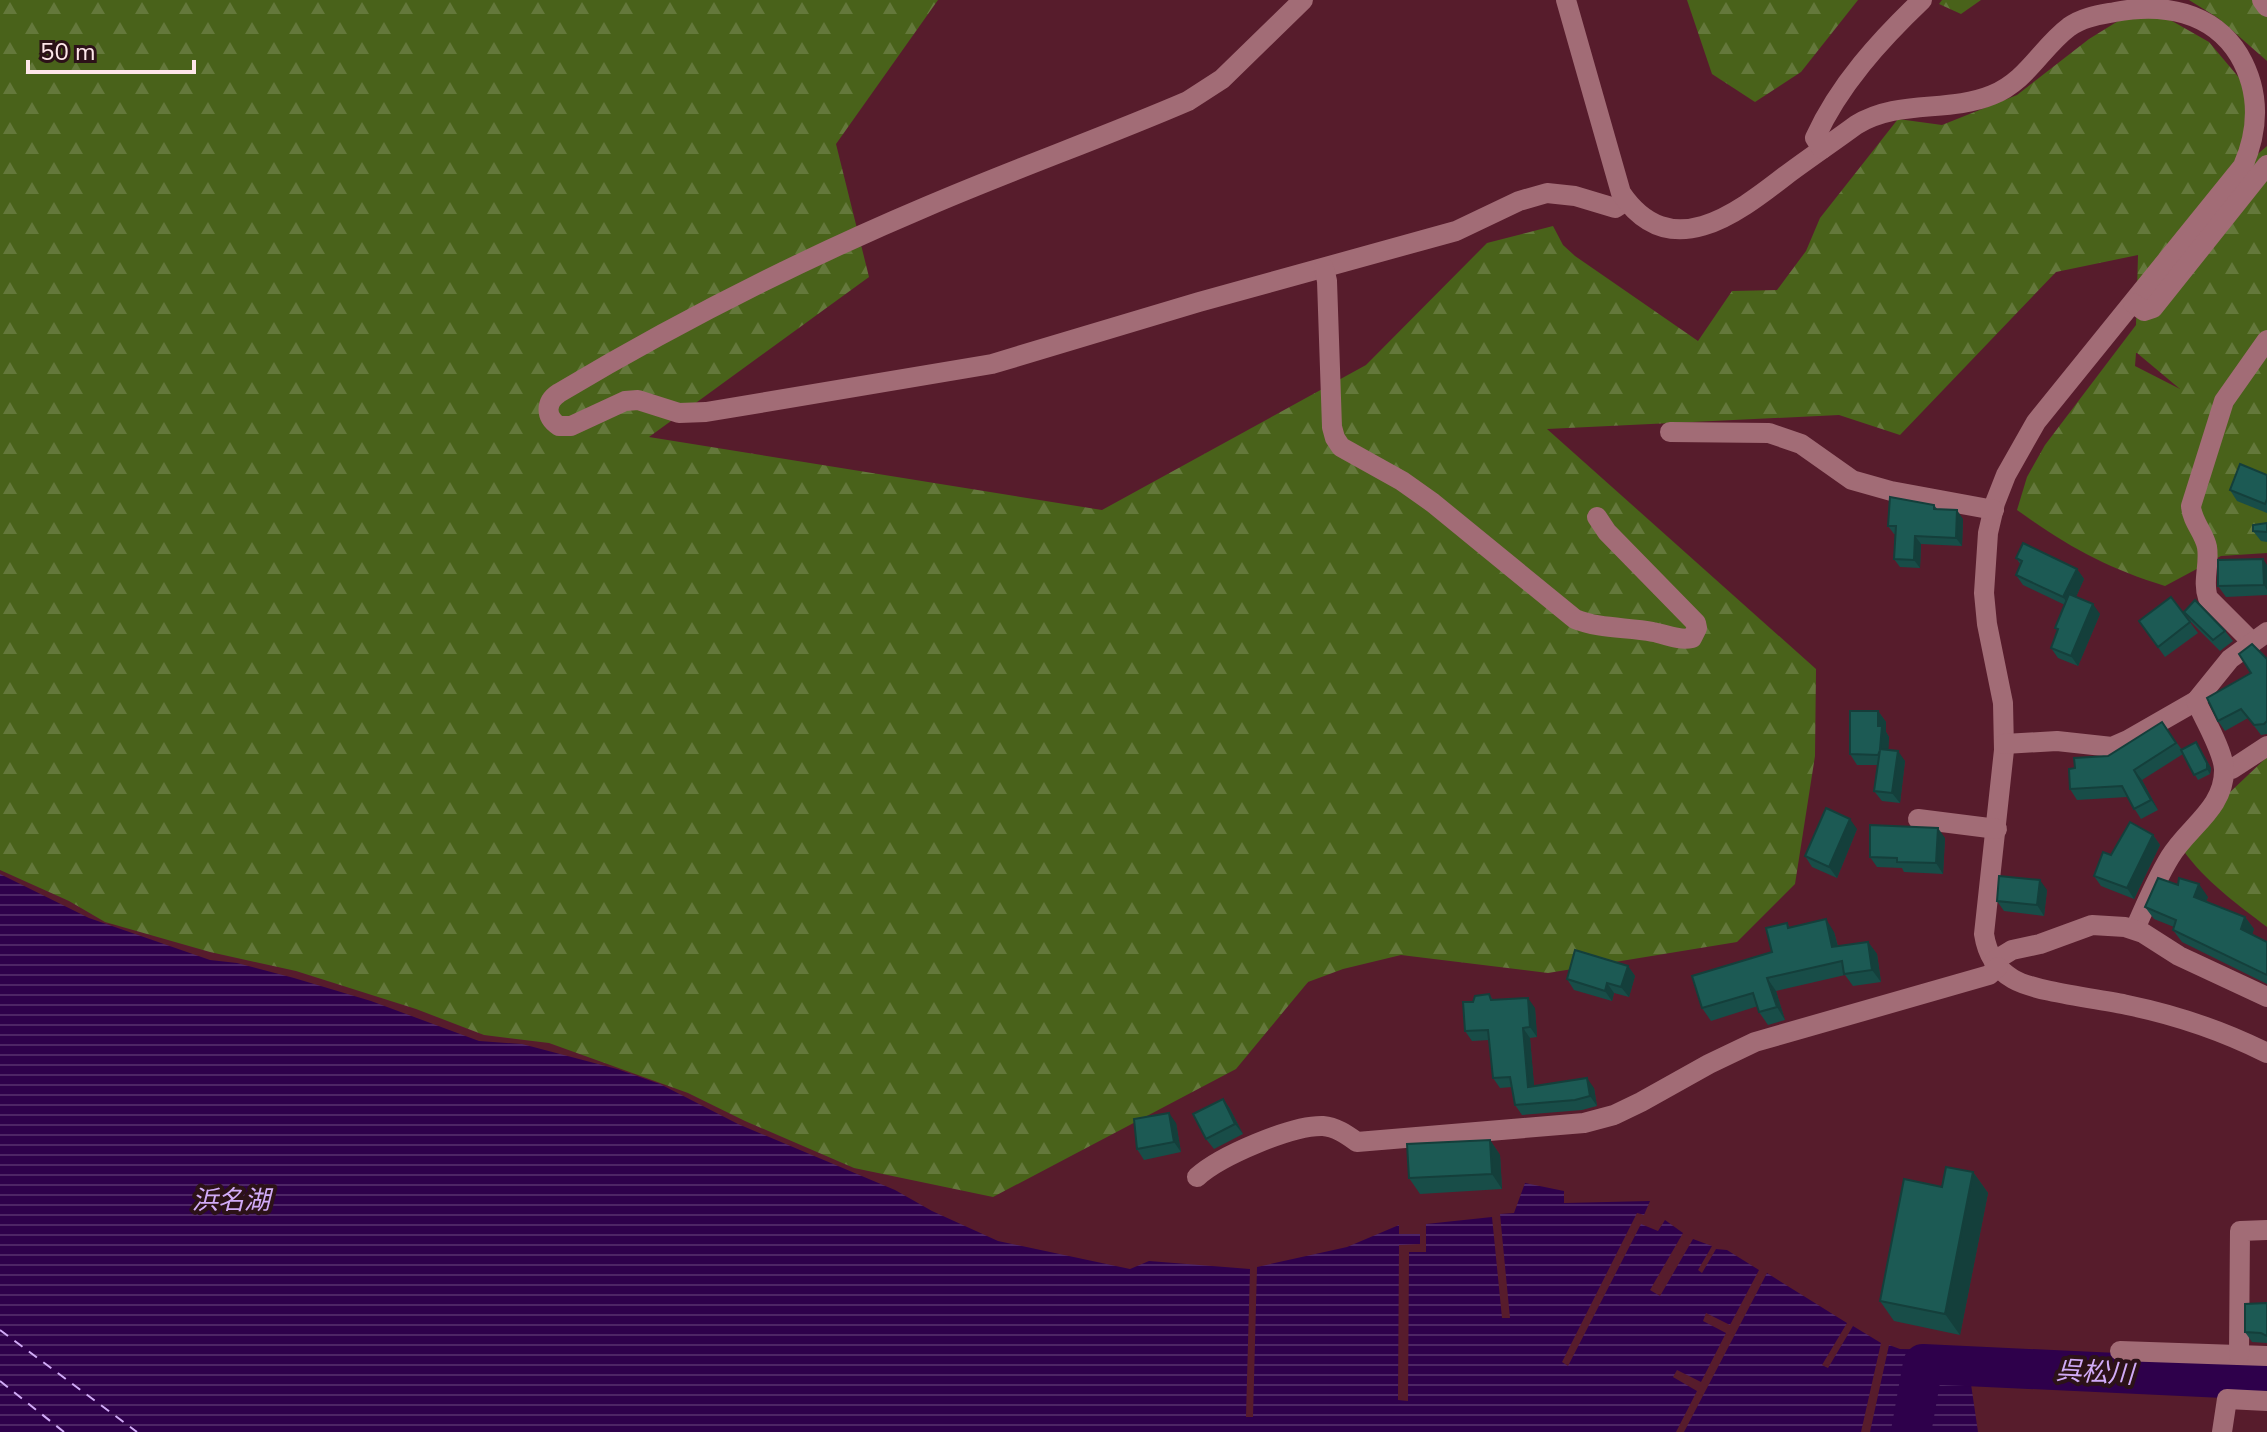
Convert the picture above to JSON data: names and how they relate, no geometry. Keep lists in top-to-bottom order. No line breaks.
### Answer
{"water":["浜名湖","呉松川"],"scale_bar":"50 m"}
